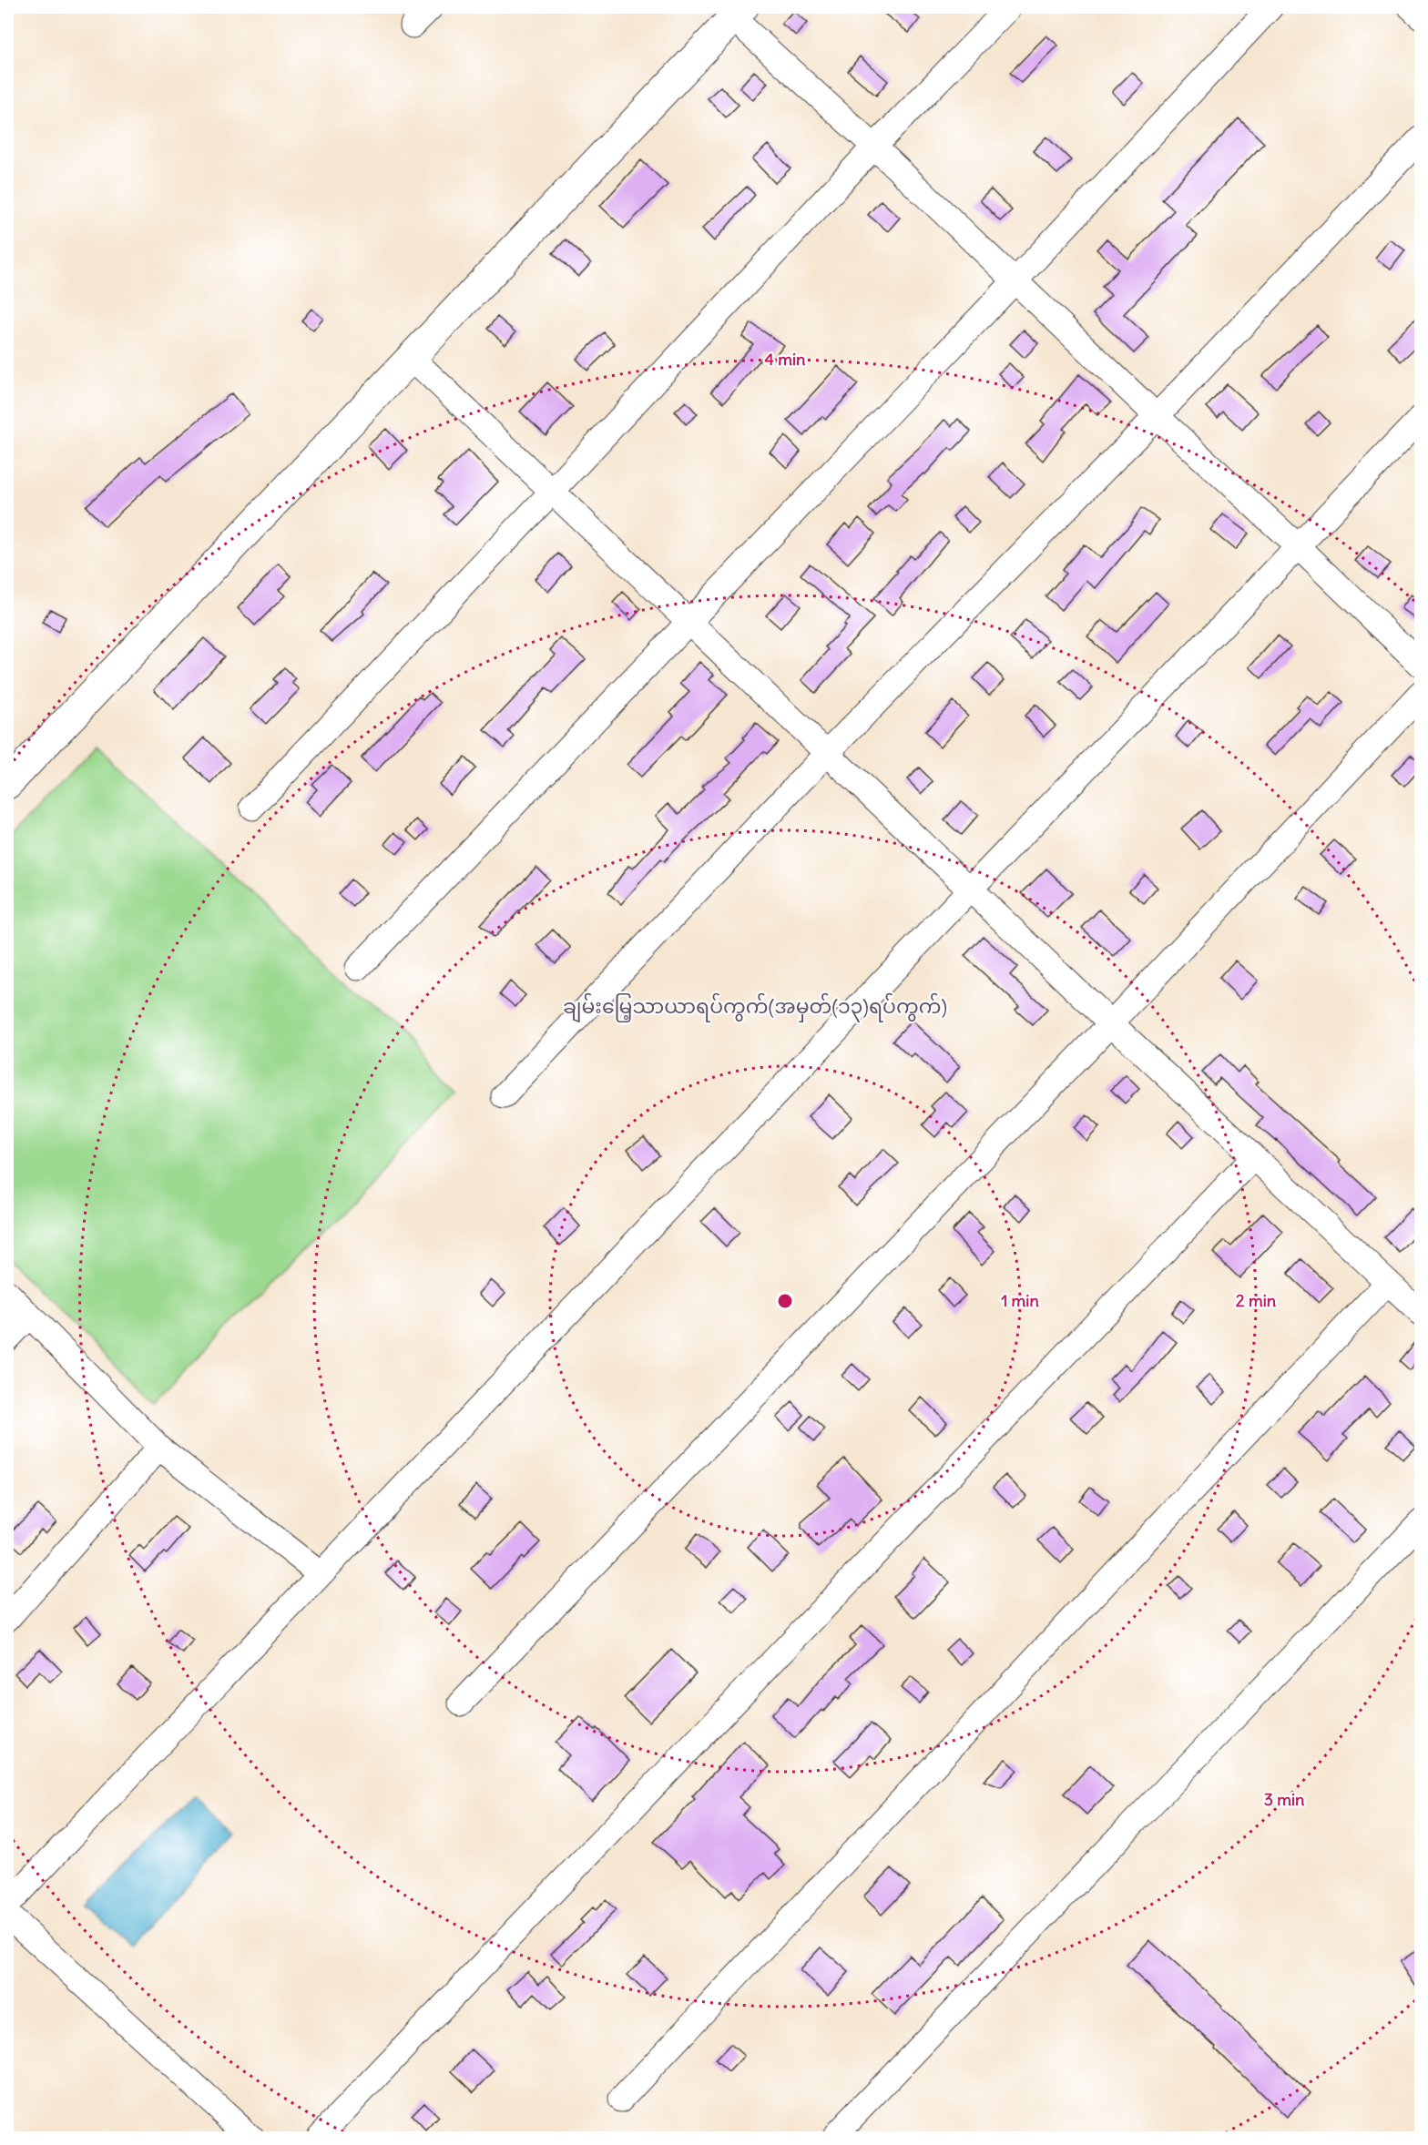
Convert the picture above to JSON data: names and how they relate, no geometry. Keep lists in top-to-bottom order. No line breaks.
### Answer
{"districts":["ချမ်းမြေ့သာယာရပ်ကွက်(အမှတ်(၁၃)ရပ်ကွက်)"],"rings":["4 min","1 min","2 min","3 min"]}
